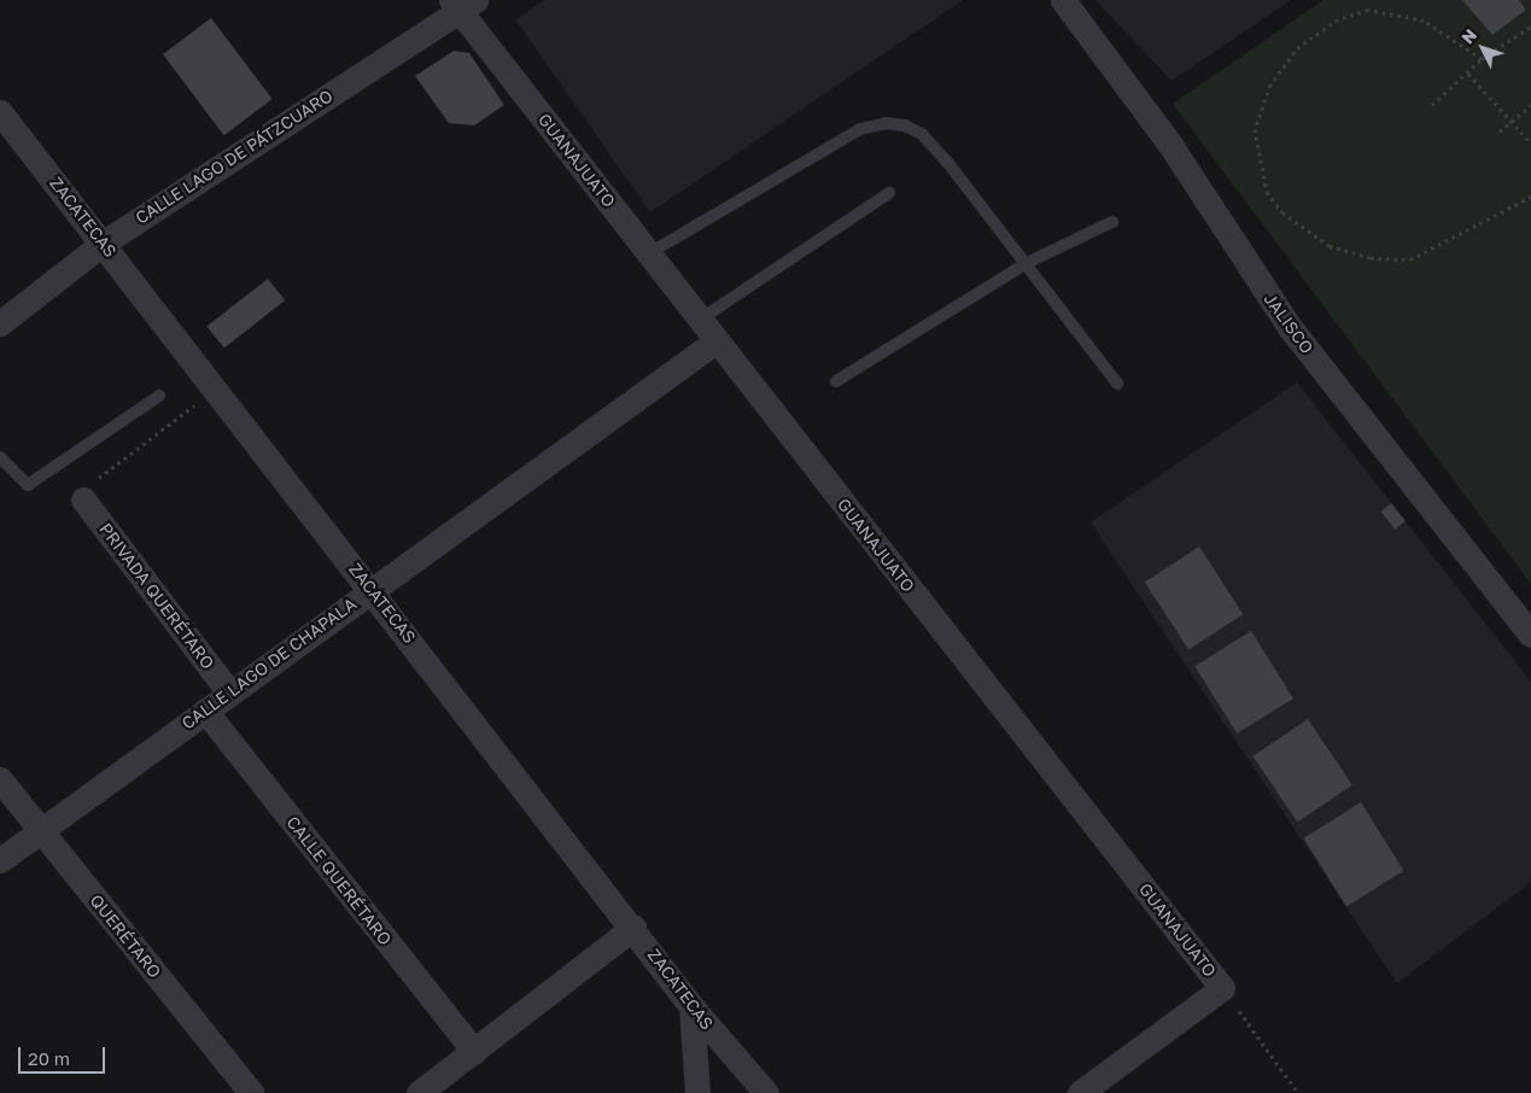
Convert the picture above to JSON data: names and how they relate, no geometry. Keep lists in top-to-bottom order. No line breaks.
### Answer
{"streets":{"street":["CALLE LAGO DE PÁTZCUARO","GUANAJUATO","ZACATECAS","JALISCO","PRIVADA QUERÉTARO","CALLE LAGO DE CHAPALA","CALLE QUERÉTARO","QUERÉTARO"]},"crossings":[["CALLE LAGO DE PÁTZCUARO","GUANAJUATO"],["CALLE LAGO DE PÁTZCUARO","ZACATECAS"],["GUANAJUATO","CALLE LAGO DE CHAPALA"],["ZACATECAS","CALLE LAGO DE CHAPALA"],["PRIVADA QUERÉTARO","CALLE LAGO DE CHAPALA"],["CALLE LAGO DE CHAPALA","CALLE QUERÉTARO"],["CALLE LAGO DE CHAPALA","QUERÉTARO"]],"scale_bar":"20 m","north":"top left"}
